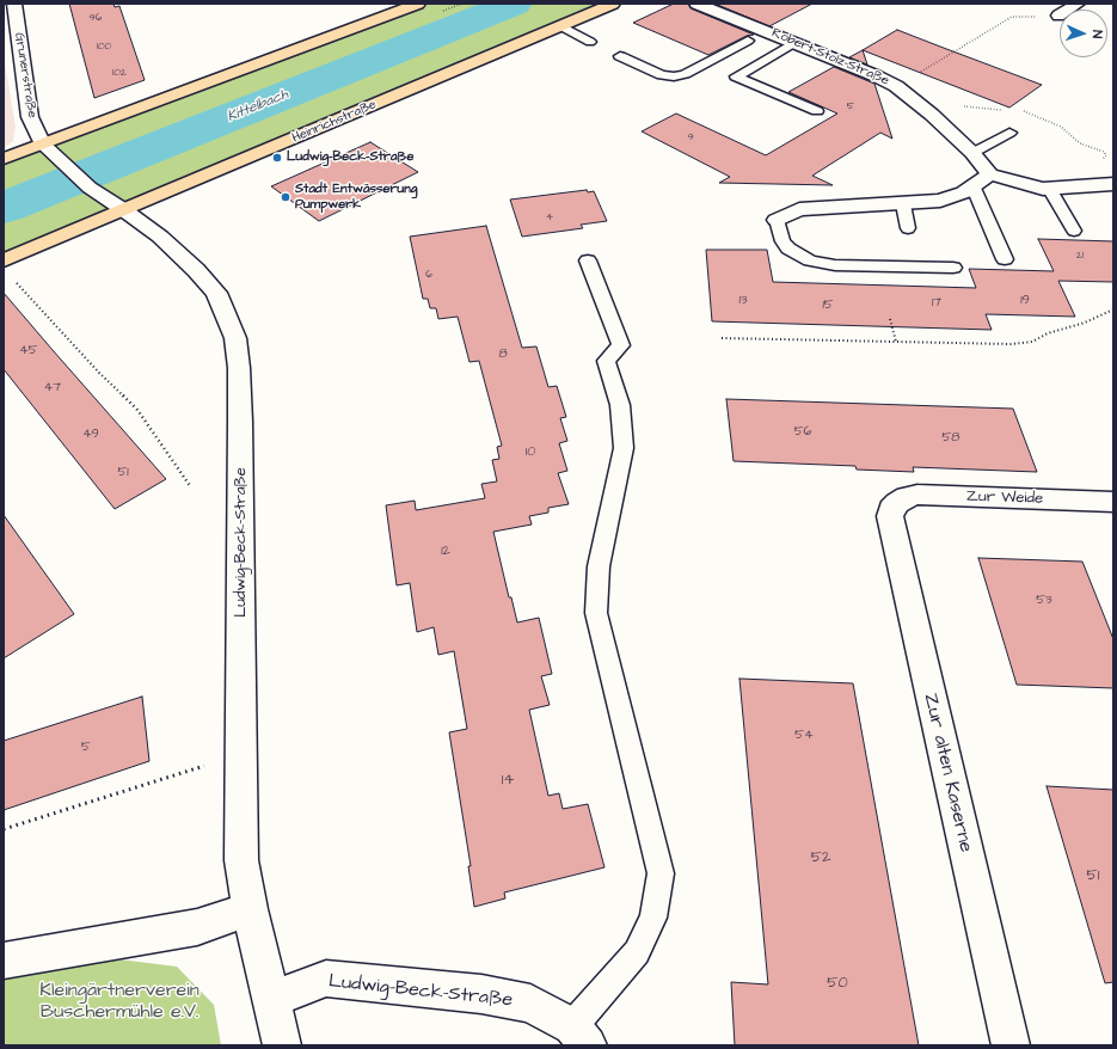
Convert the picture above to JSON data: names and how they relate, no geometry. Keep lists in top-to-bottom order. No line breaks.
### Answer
{"streets":{"main road":["Heinrichstraße"],"street":["Robert-Stolz-Straße","Grunerstraße","Zur Weide","Ludwig-Beck-Straße","Zur alten Kaserne"]},"crossings":[["Grunerstraße","Ludwig-Beck-Straße"],["Heinrichstraße","Ludwig-Beck-Straße"],["Zur Weide","Zur alten Kaserne"]],"water":["Kittelbach"],"parks":["Kleingärtnerverein Buschermühle e.V."],"places":["Ludwig-Beck-Straße","Stadt Entwässerung Pumpwerk"],"house_numbers":["96","100","102","5","9","4","21","6","13","19","17","15","45","8","47","56","49","58","10","51","12","53","54","5","14","52","51","50"],"north":"right"}
